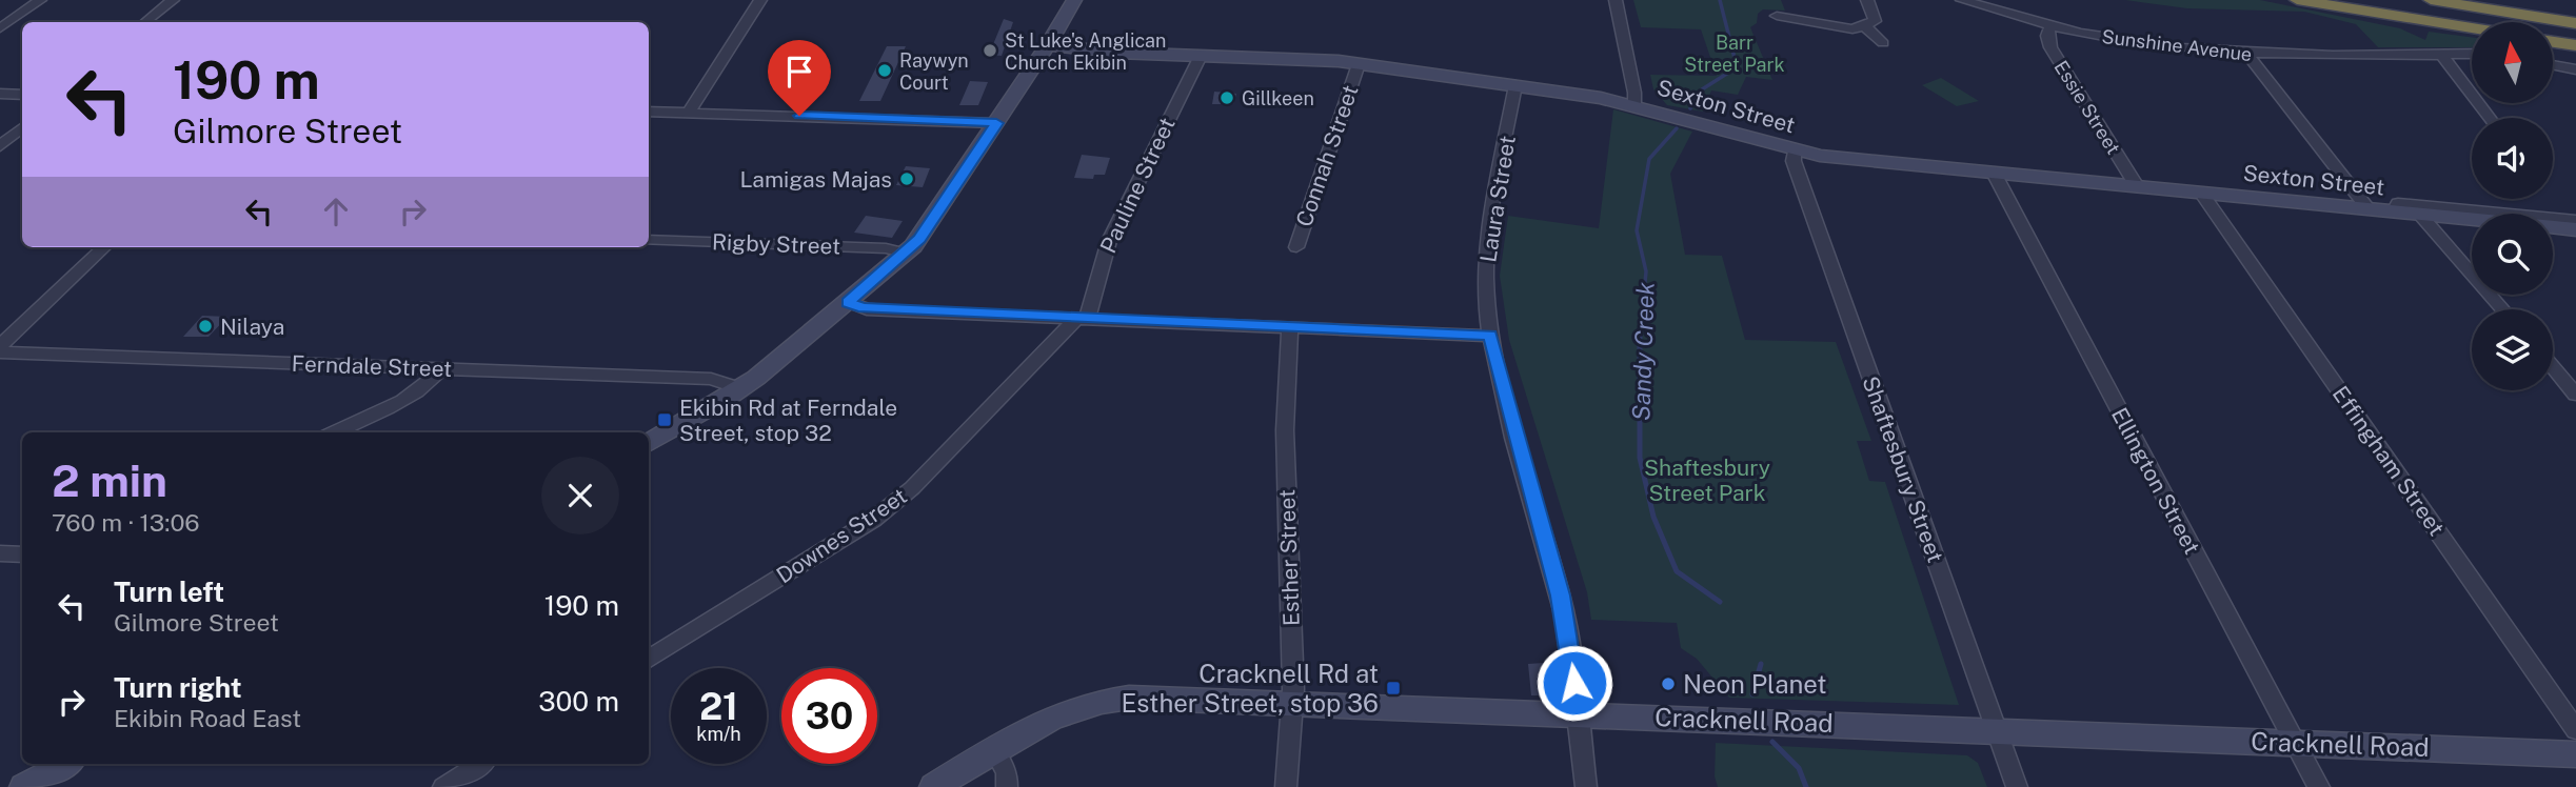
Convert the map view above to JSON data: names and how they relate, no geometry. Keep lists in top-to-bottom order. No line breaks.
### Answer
{"streets":{"street":["Sunshine Avenue","Sexton Street","Essie Street","Connah Street","Pauline Street","Laura Street","Rigby Street","Ferndale Street","Effingham Street","Shaftesbury Street","Ellington Street","Downes Street","Esther Street","Cracknell Road"]},"crossings":[["Sunshine Avenue","Essie Street"],["Sexton Street","Essie Street"],["Sexton Street","Connah Street"],["Sexton Street","Pauline Street"],["Sexton Street","Laura Street"],["Sexton Street","Effingham Street"],["Sexton Street","Shaftesbury Street"],["Sexton Street","Ellington Street"],["Pauline Street","Downes Street"],["Laura Street","Cracknell Road"],["Shaftesbury Street","Cracknell Road"],["Ellington Street","Cracknell Road"],["Esther Street","Cracknell Road"]],"water":["Sandy Creek"],"parks":["Barr Street Park","Shaftesbury Street Park"],"places":{"other":["St Luke's Anglican Church Ekibin","Raywyn Court","Gillkeen","Lamigas Majas","Nilaya","Neon Planet"],"transit":["Ekibin Rd at Ferndale Street, stop 32","Cracknell Rd at Esther Street, stop 36"]},"north":"top","page":{"turn":["190 m","Gilmore Street"],"heading":["2 min","760 m · 13:06"],"list":[{"name":"Turn left","note":"Gilmore Street","value":"190 m"},{"name":"Turn right","note":"Ekibin Road East","value":"300 m"}],"speed":"21 km/h","limit":"30"}}
